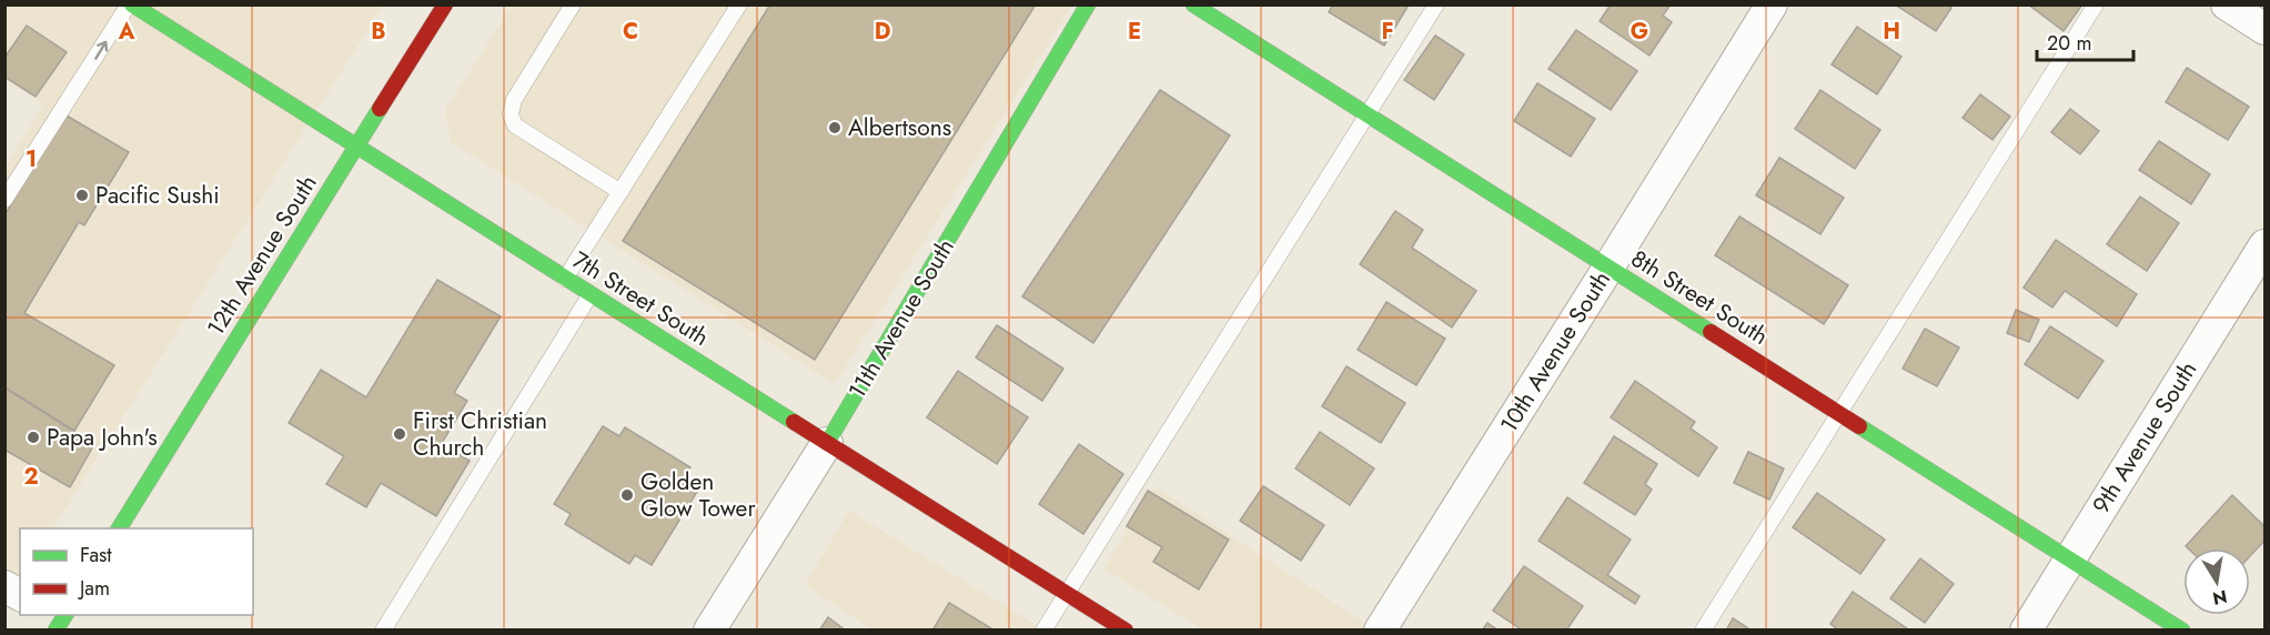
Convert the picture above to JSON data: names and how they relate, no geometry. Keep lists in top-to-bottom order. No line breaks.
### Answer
{"streets":{"street":["12th Avenue South","8th Street South","7th Street South","11th Avenue South","10th Avenue South","9th Avenue South"]},"crossings":[["12th Avenue South","7th Street South"],["8th Street South","10th Avenue South"],["8th Street South","9th Avenue South"],["7th Street South","11th Avenue South"]],"places":["Albertsons","Pacific Sushi","First Christian Church","Papa John's","Golden Glow Tower"],"legend":["Fast","Jam"],"scale_bar":"20 m","north":"bottom","grid":{"columns":["A","B","C","D","E","F","G","H"],"rows":["1","2"]}}
